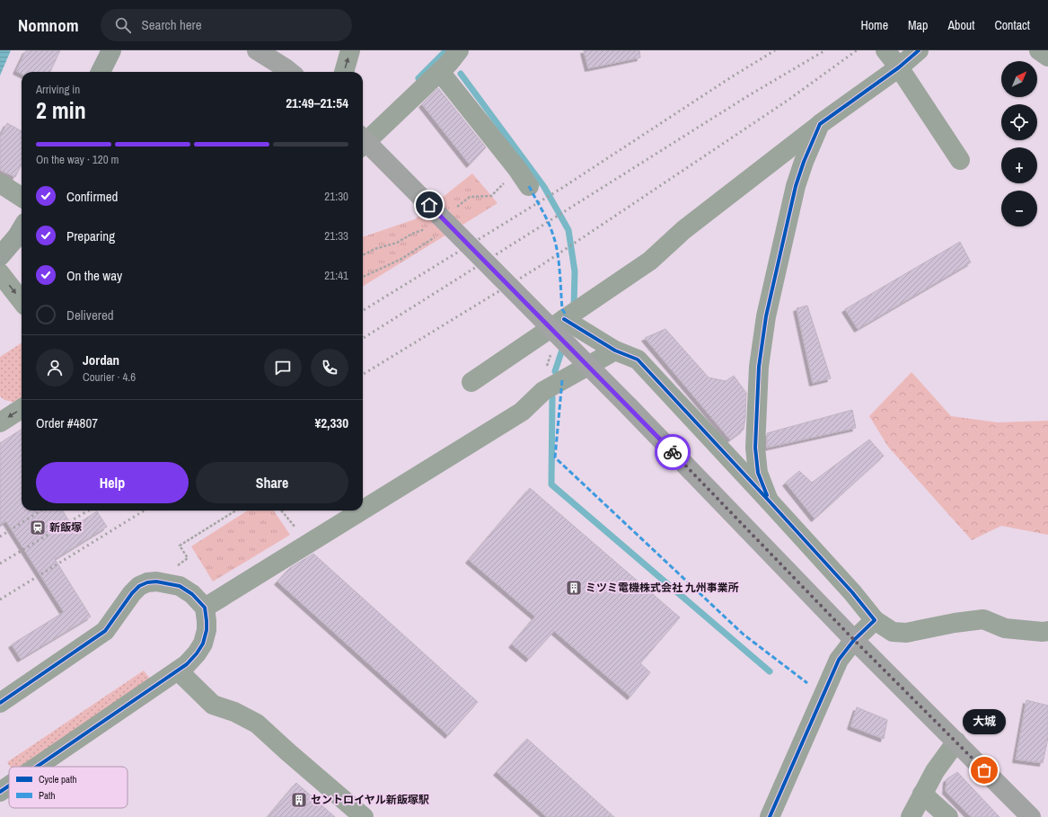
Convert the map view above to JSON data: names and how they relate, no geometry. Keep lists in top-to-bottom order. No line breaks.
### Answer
{"places":{"station":["新飯塚"],"building":["ミツミ電機株式会社 九州事業所","セントロイヤル新飯塚駅"],"other":["大城"]},"legend":["Cycle path","Path"],"north":"top right","page":{"header":"Nomnom","search":"Search here","nav":["Home","Map","About","Contact"],"map_buttons":["+","−"],"heading":["2 min","Arriving in","21:49–21:54"],"panel":["Jordan","Courier · 4.6","Order #4807","¥2,330"],"bar":"On the way · 120 m","list":[["Confirmed","21:30"],["Preparing","21:33"],["On the way","21:41"],"Delivered"],"buttons":["Help","Share"],"bubble":"大城"}}
